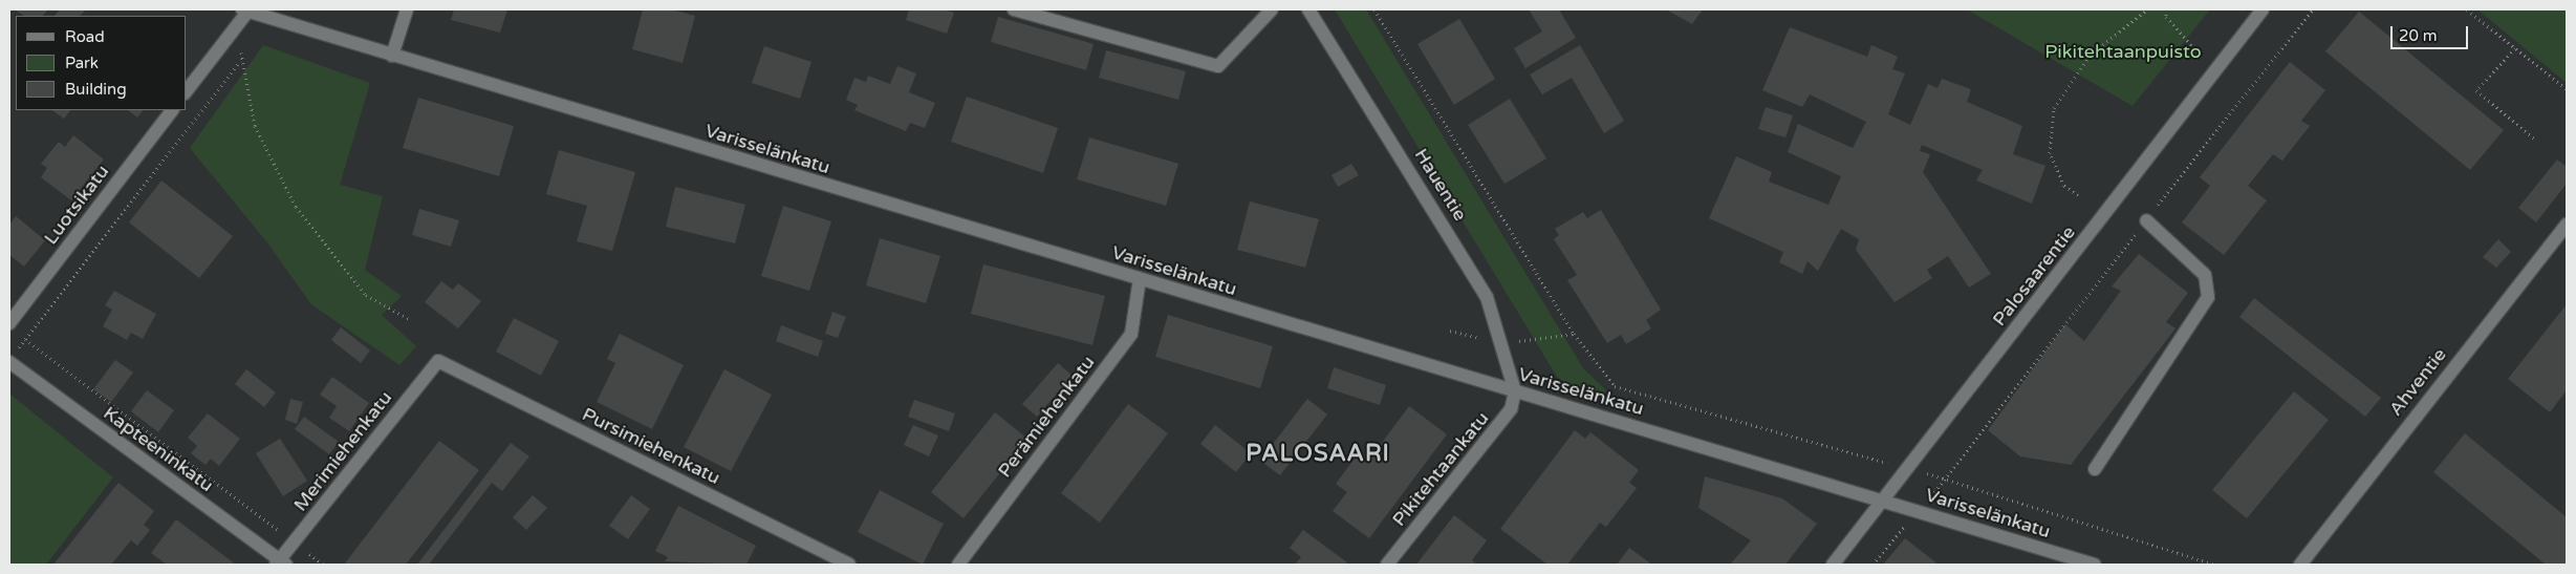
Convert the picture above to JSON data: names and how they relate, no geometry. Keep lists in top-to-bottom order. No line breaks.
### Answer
{"streets":{"street":["Varisselänkatu","Hauentie","Luotsikatu","Palosaarentie","Ahventie","Perämiehenkatu","Pursimiehenkatu","Kapteeninkatu","Merimiehenkatu","Pikitehtaankatu"]},"crossings":[["Varisselänkatu","Hauentie"],["Varisselänkatu","Palosaarentie"],["Varisselänkatu","Perämiehenkatu"],["Varisselänkatu","Pikitehtaankatu"],["Hauentie","Pikitehtaankatu"],["Pursimiehenkatu","Merimiehenkatu"],["Kapteeninkatu","Merimiehenkatu"]],"districts":["PALOSAARI"],"parks":["Pikitehtaanpuisto"],"legend":["Road","Park","Building"],"scale_bar":"20 m"}
